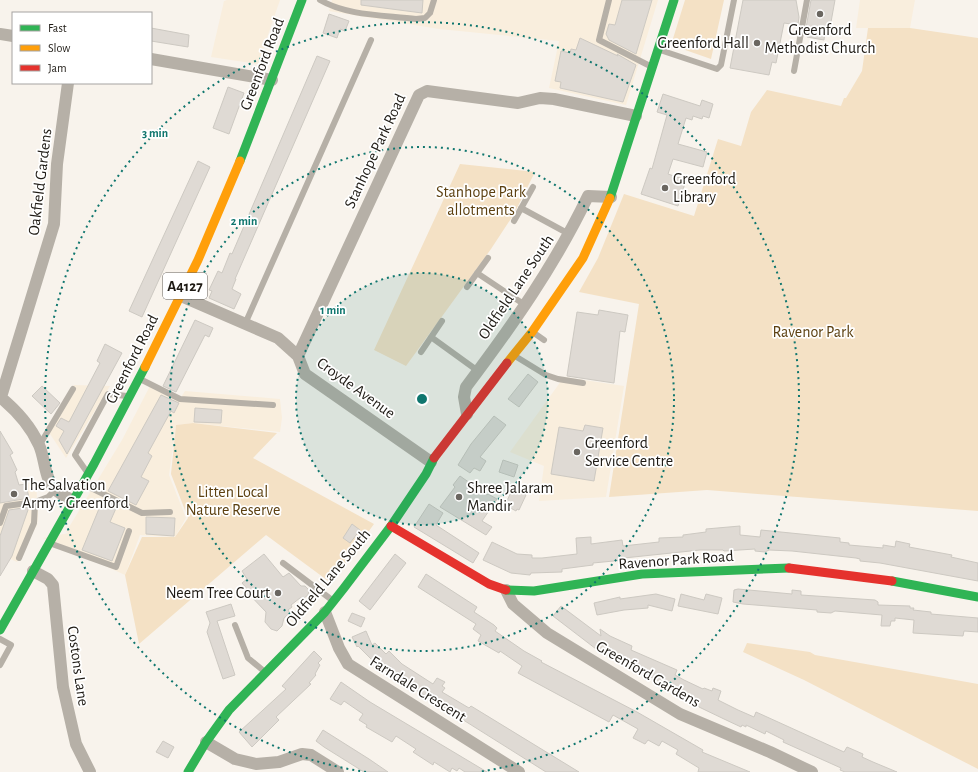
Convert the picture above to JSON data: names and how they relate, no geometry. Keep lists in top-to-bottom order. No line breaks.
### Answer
{"streets":{"street":["Greenford Road","Stanhope Park Road","Oakfield Gardens","A4127","Oldfield Lane South","Croyde Avenue","Ravenor Park Road","Costons Lane","Greenford Gardens","Farndale Crescent"]},"crossings":[["Greenford Road","Croyde Avenue"],["Greenford Road","Costons Lane"],["Stanhope Park Road","Oldfield Lane South"],["Stanhope Park Road","Croyde Avenue"],["Oldfield Lane South","Croyde Avenue"],["Oldfield Lane South","Ravenor Park Road"],["Oldfield Lane South","Farndale Crescent"],["Ravenor Park Road","Greenford Gardens"]],"parks":["Stanhope Park allotments","Ravenor Park","Litten Local Nature Reserve"],"places":["Greenford Methodist Church","Greenford Hall","Greenford Library","Greenford Service Centre","The Salvation Army - Greenford","Shree Jalaram Mandir","Neem Tree Court"],"legend":["Fast","Slow","Jam"],"rings":["3 min","2 min","1 min"]}
